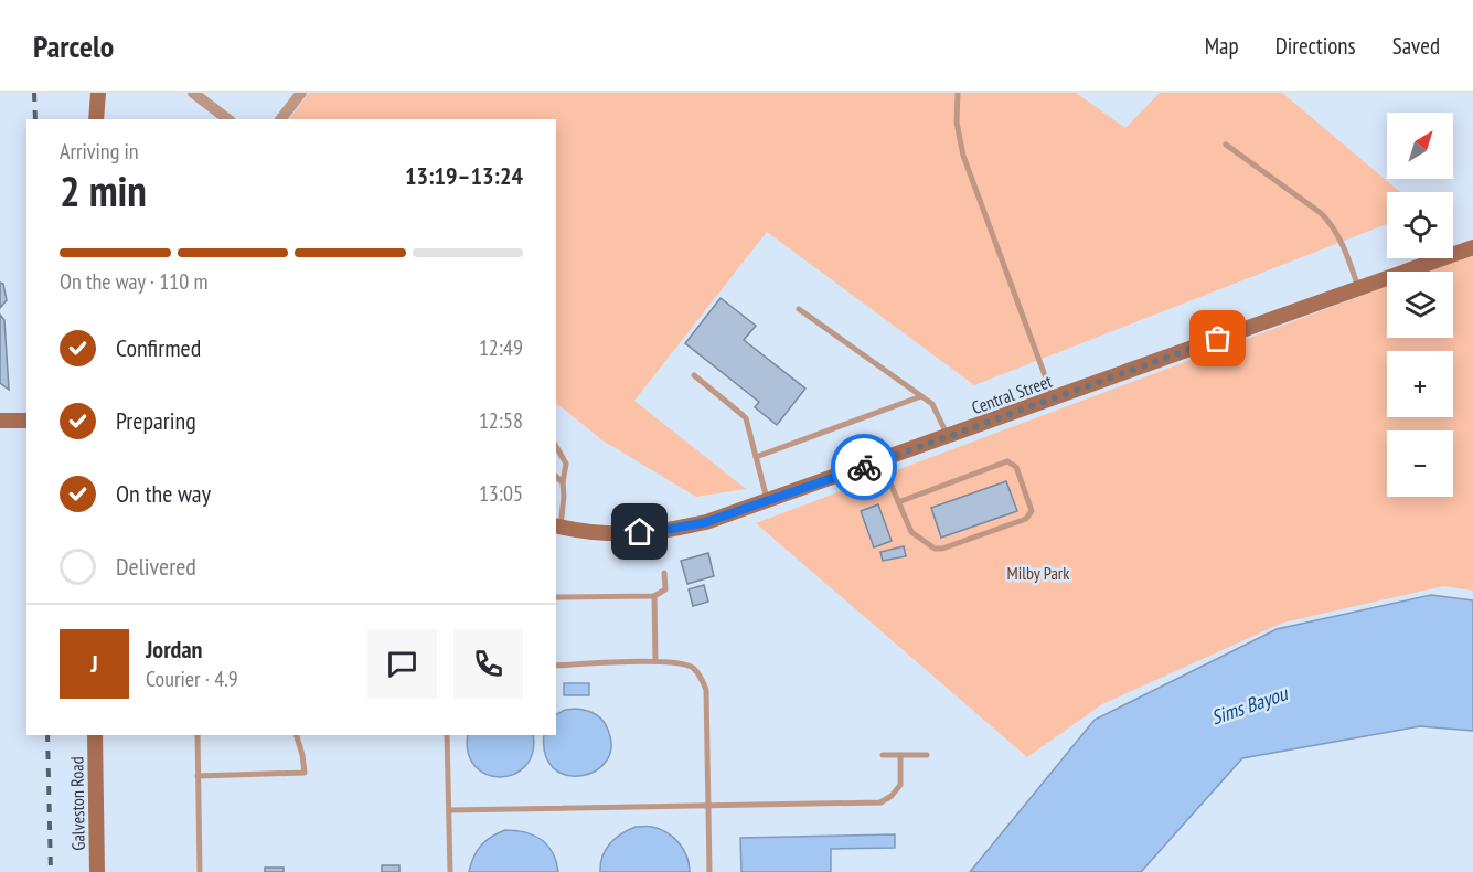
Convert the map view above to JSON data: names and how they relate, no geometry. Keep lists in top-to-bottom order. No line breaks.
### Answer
{"streets":{"street":["Central Street","Galveston Road"]},"water":["Sims Bayou"],"parks":["Milby Park"],"north":"top right","page":{"header":"Parcelo","nav":["Map","Directions","Saved"],"map_buttons":["+","−"],"heading":["2 min","Arriving in","13:19–13:24"],"panel":["Jordan","Courier · 4.9"],"bar":"On the way · 110 m","list":[["Confirmed","12:49"],["Preparing","12:58"],["On the way","13:05"],"Delivered"],"round":"J"}}
